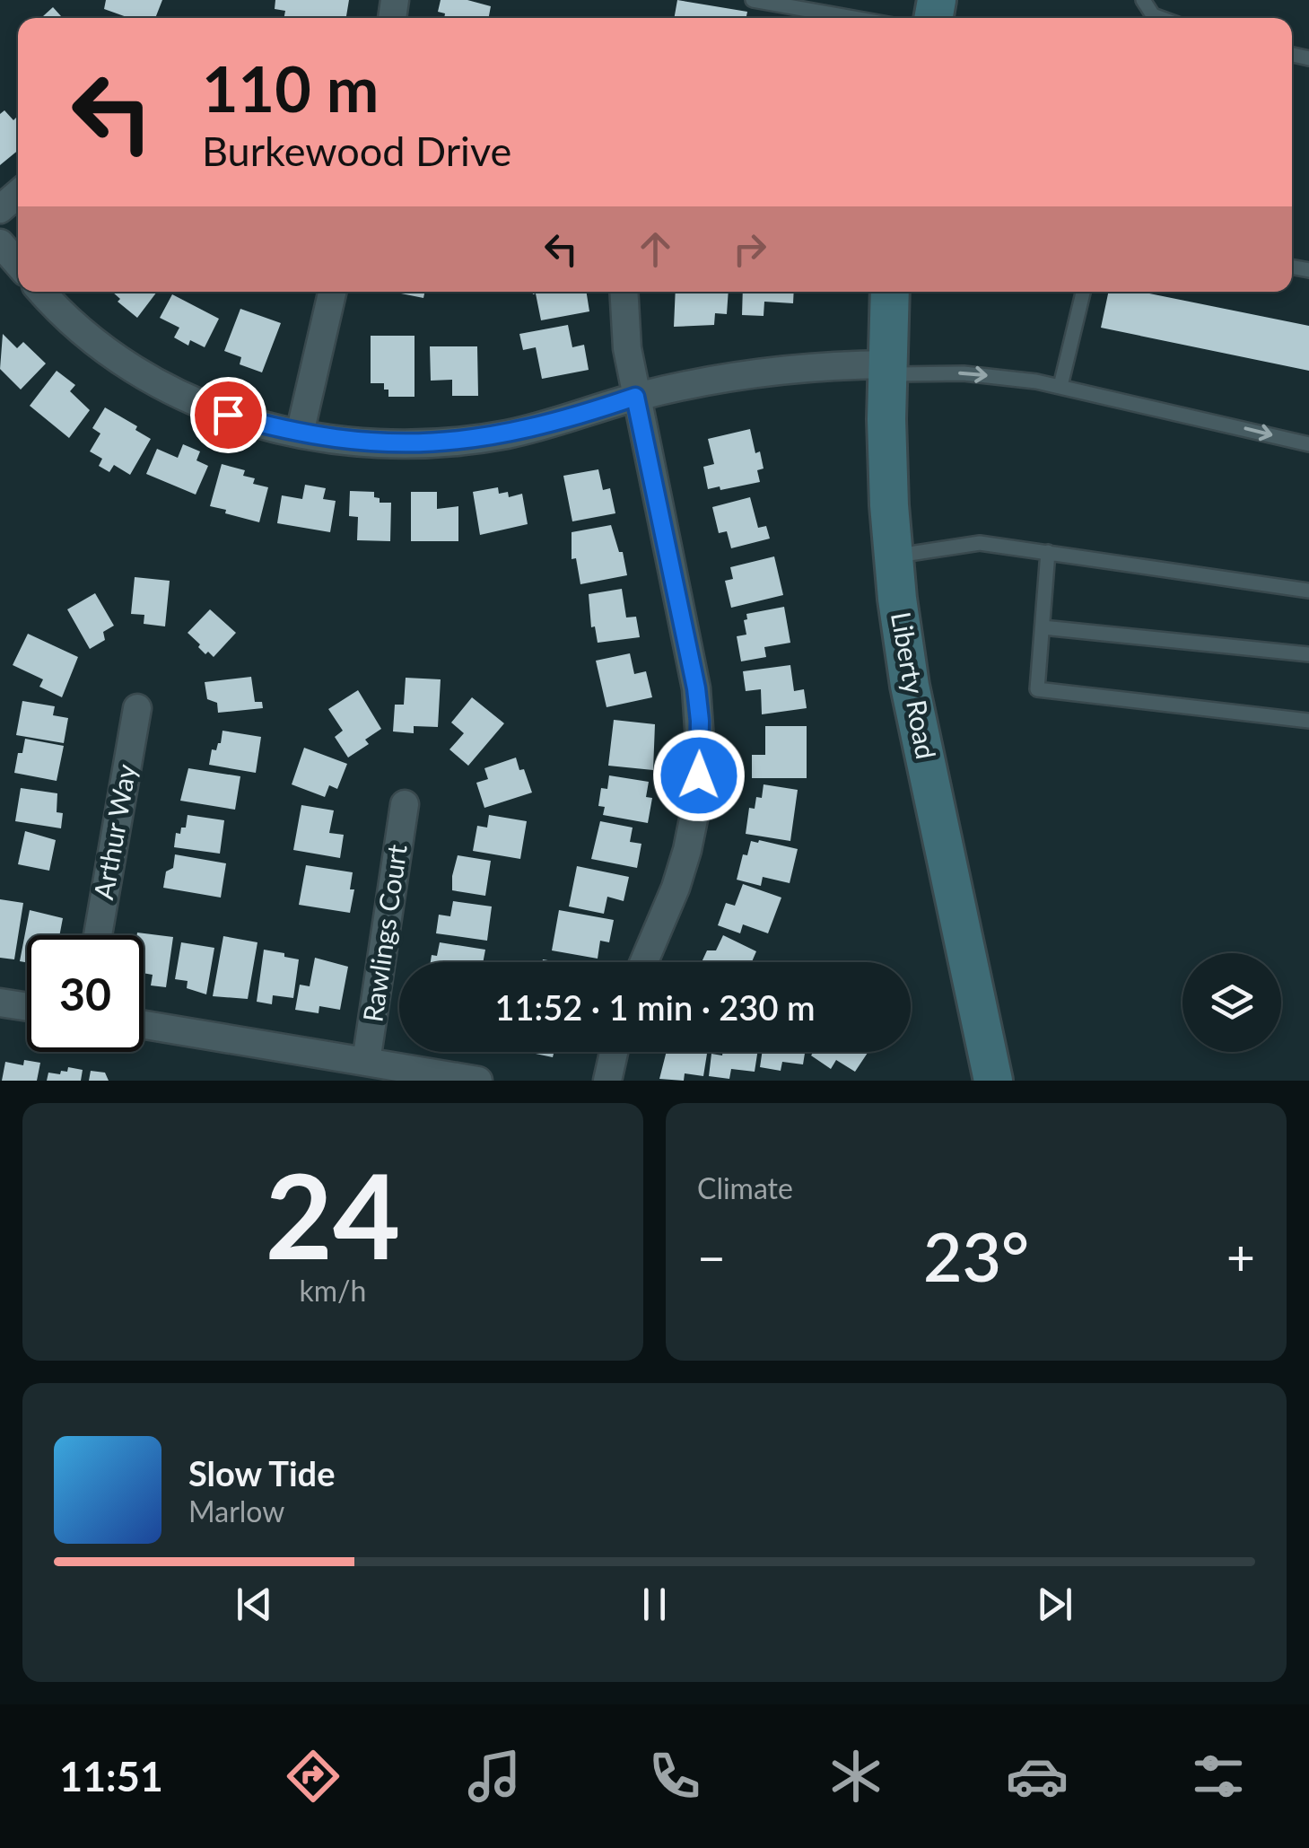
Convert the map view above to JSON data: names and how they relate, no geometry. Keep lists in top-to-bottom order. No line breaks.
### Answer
{"streets":{"main road":["Liberty Road"],"street":["Arthur Way","Rawlings Court"]},"page":{"turn":["110 m","Burkewood Drive"],"limit":"30","trip":"11:52 · 1 min · 230 m","tile":[["24","km/h"],"Climate"],"heat":["−","23°","+"],"song":["Slow Tide","Marlow"],"tabs":"11:51"}}
